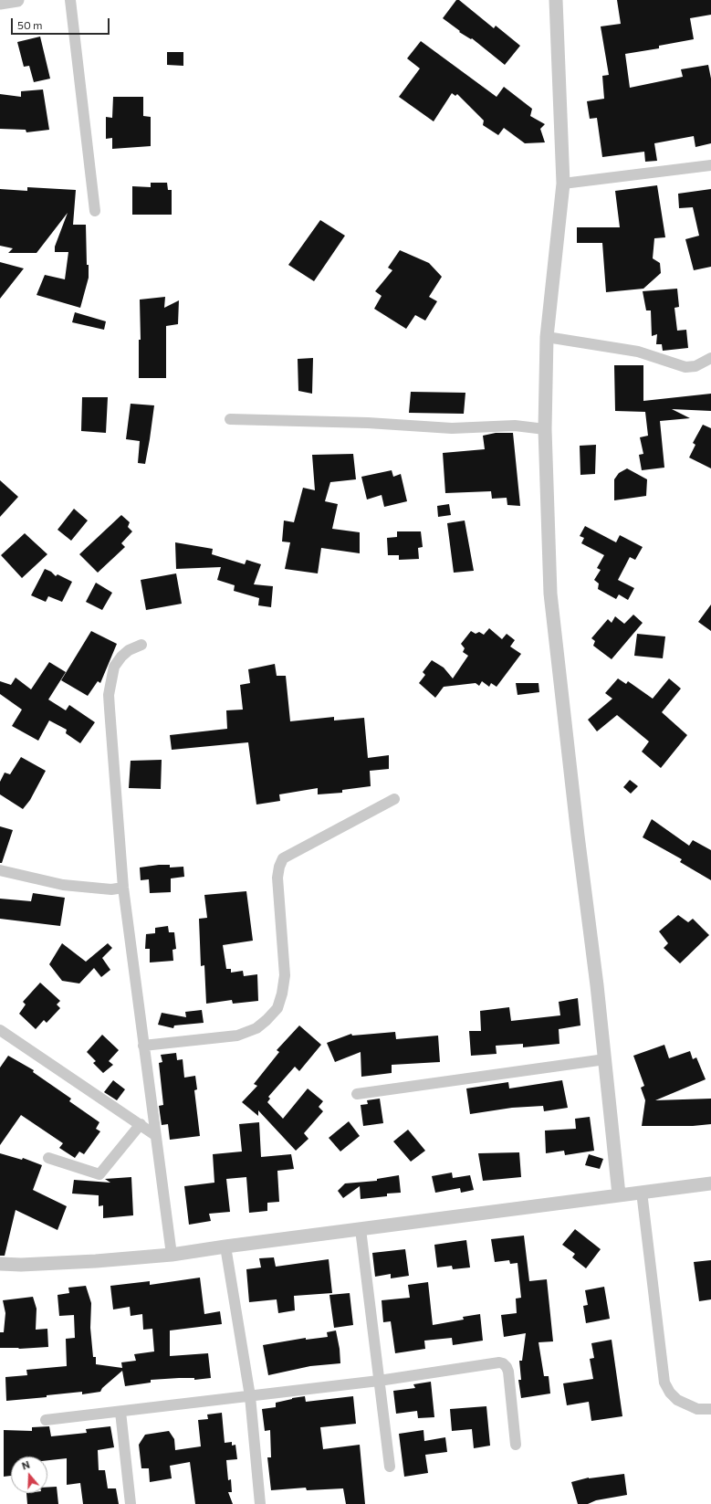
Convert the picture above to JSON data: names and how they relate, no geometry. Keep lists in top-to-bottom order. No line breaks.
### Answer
{"scale_bar":"50 m","north":"top"}
